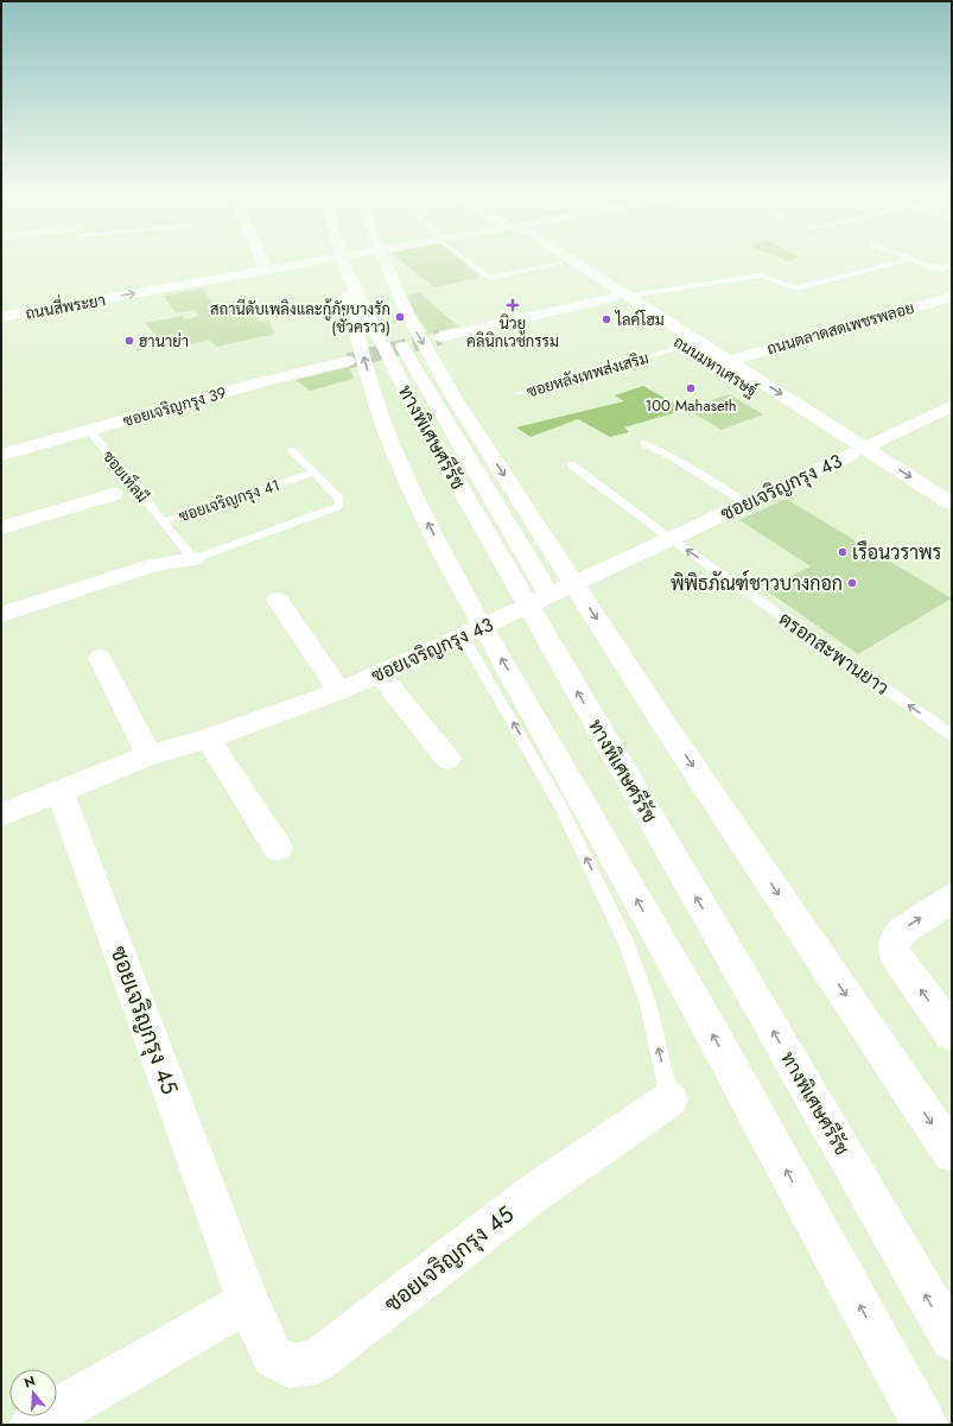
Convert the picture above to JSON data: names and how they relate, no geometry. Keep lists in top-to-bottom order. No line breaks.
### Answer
{"streets":{"main road":["ถนนสี่พระยา","ถนนตลาดสดเพชรพลอย","ถนนมหาเศรษฐ์","ซอยเจริญกรุง 39","ทางพิเศษศรีรัช","ซอยเจริญกรุง 43","ซอยเจริญกรุง 41","ซอยเจริญกรุง 45"],"lane":["ซอยหลังเทพส่งเสริม","ซอยเท็ลมี","ตรอกสะพานยาว"]},"crossings":[["ถนนตลาดสดเพชรพลอย","ถนนมหาเศรษฐ์"],["ถนนมหาเศรษฐ์","ซอยหลังเทพส่งเสริม"],["ถนนมหาเศรษฐ์","ซอยเจริญกรุง 43"],["ซอยเจริญกรุง 39","ซอยเท็ลมี"],["ซอยเท็ลมี","ซอยเจริญกรุง 41"],["ซอยเจริญกรุง 43","ตรอกสะพานยาว"],["ซอยเจริญกรุง 43","ซอยเจริญกรุง 45"]],"one_way":["ถนนสี่พระยา","ตรอกสะพานยาว"],"places":{"health":["นิวยู คลินิกเวชกรรม"],"other":["สถานีดับเพลิงและกู้ภัยบางรัก (ชั่วคราว)","ไลค์โฮม","ฮานาย่า","100 Mahaseth","เรือนวราพร","พิพิธภัณฑ์ชาวบางกอก"]},"north":"top"}
